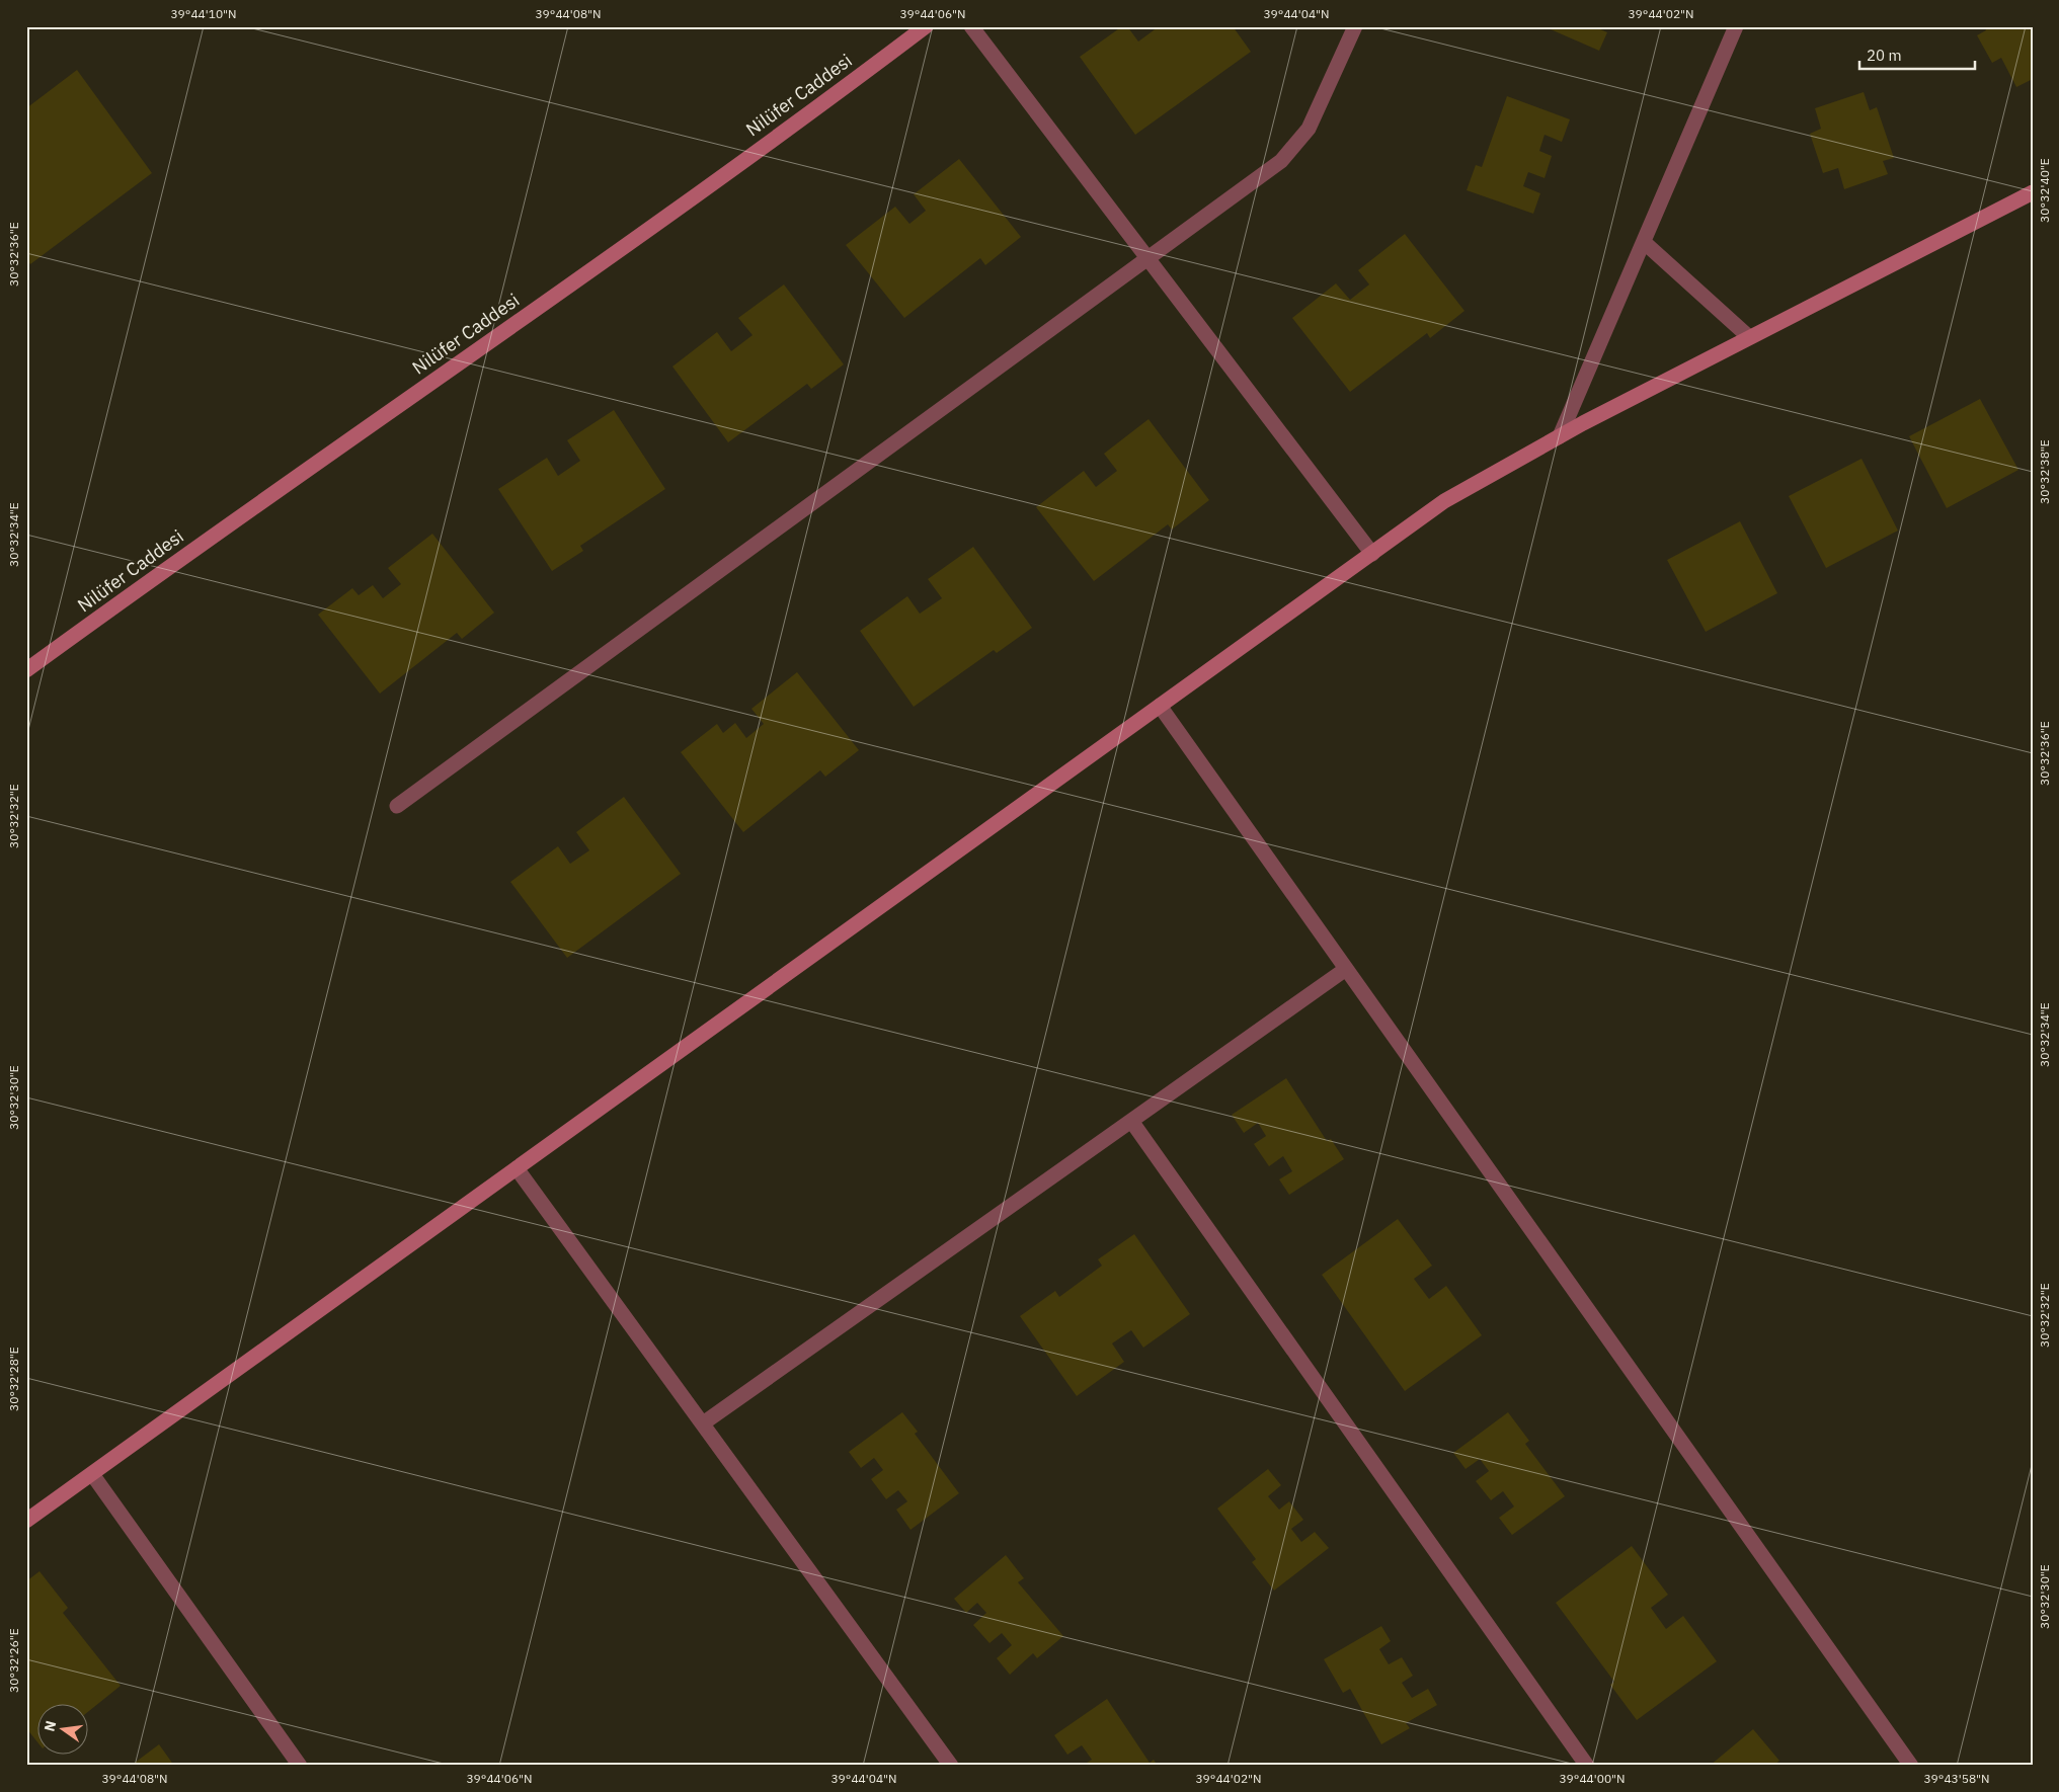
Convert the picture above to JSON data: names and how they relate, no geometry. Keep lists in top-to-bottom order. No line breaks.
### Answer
{"streets":{"street":["Nilüfer Caddesi"]},"scale_bar":"20 m","north":"left","coordinates":["39°44'10\"N","39°44'08\"N","39°44'06\"N","39°44'04\"N","39°44'02\"N","30°32'40\"E","30°32'36\"E","30°32'38\"E","30°32'34\"E","30°32'32\"E","30°32'30\"E","30°32'28\"E","30°32'26\"E","39°44'00\"N","39°43'58\"N"]}
